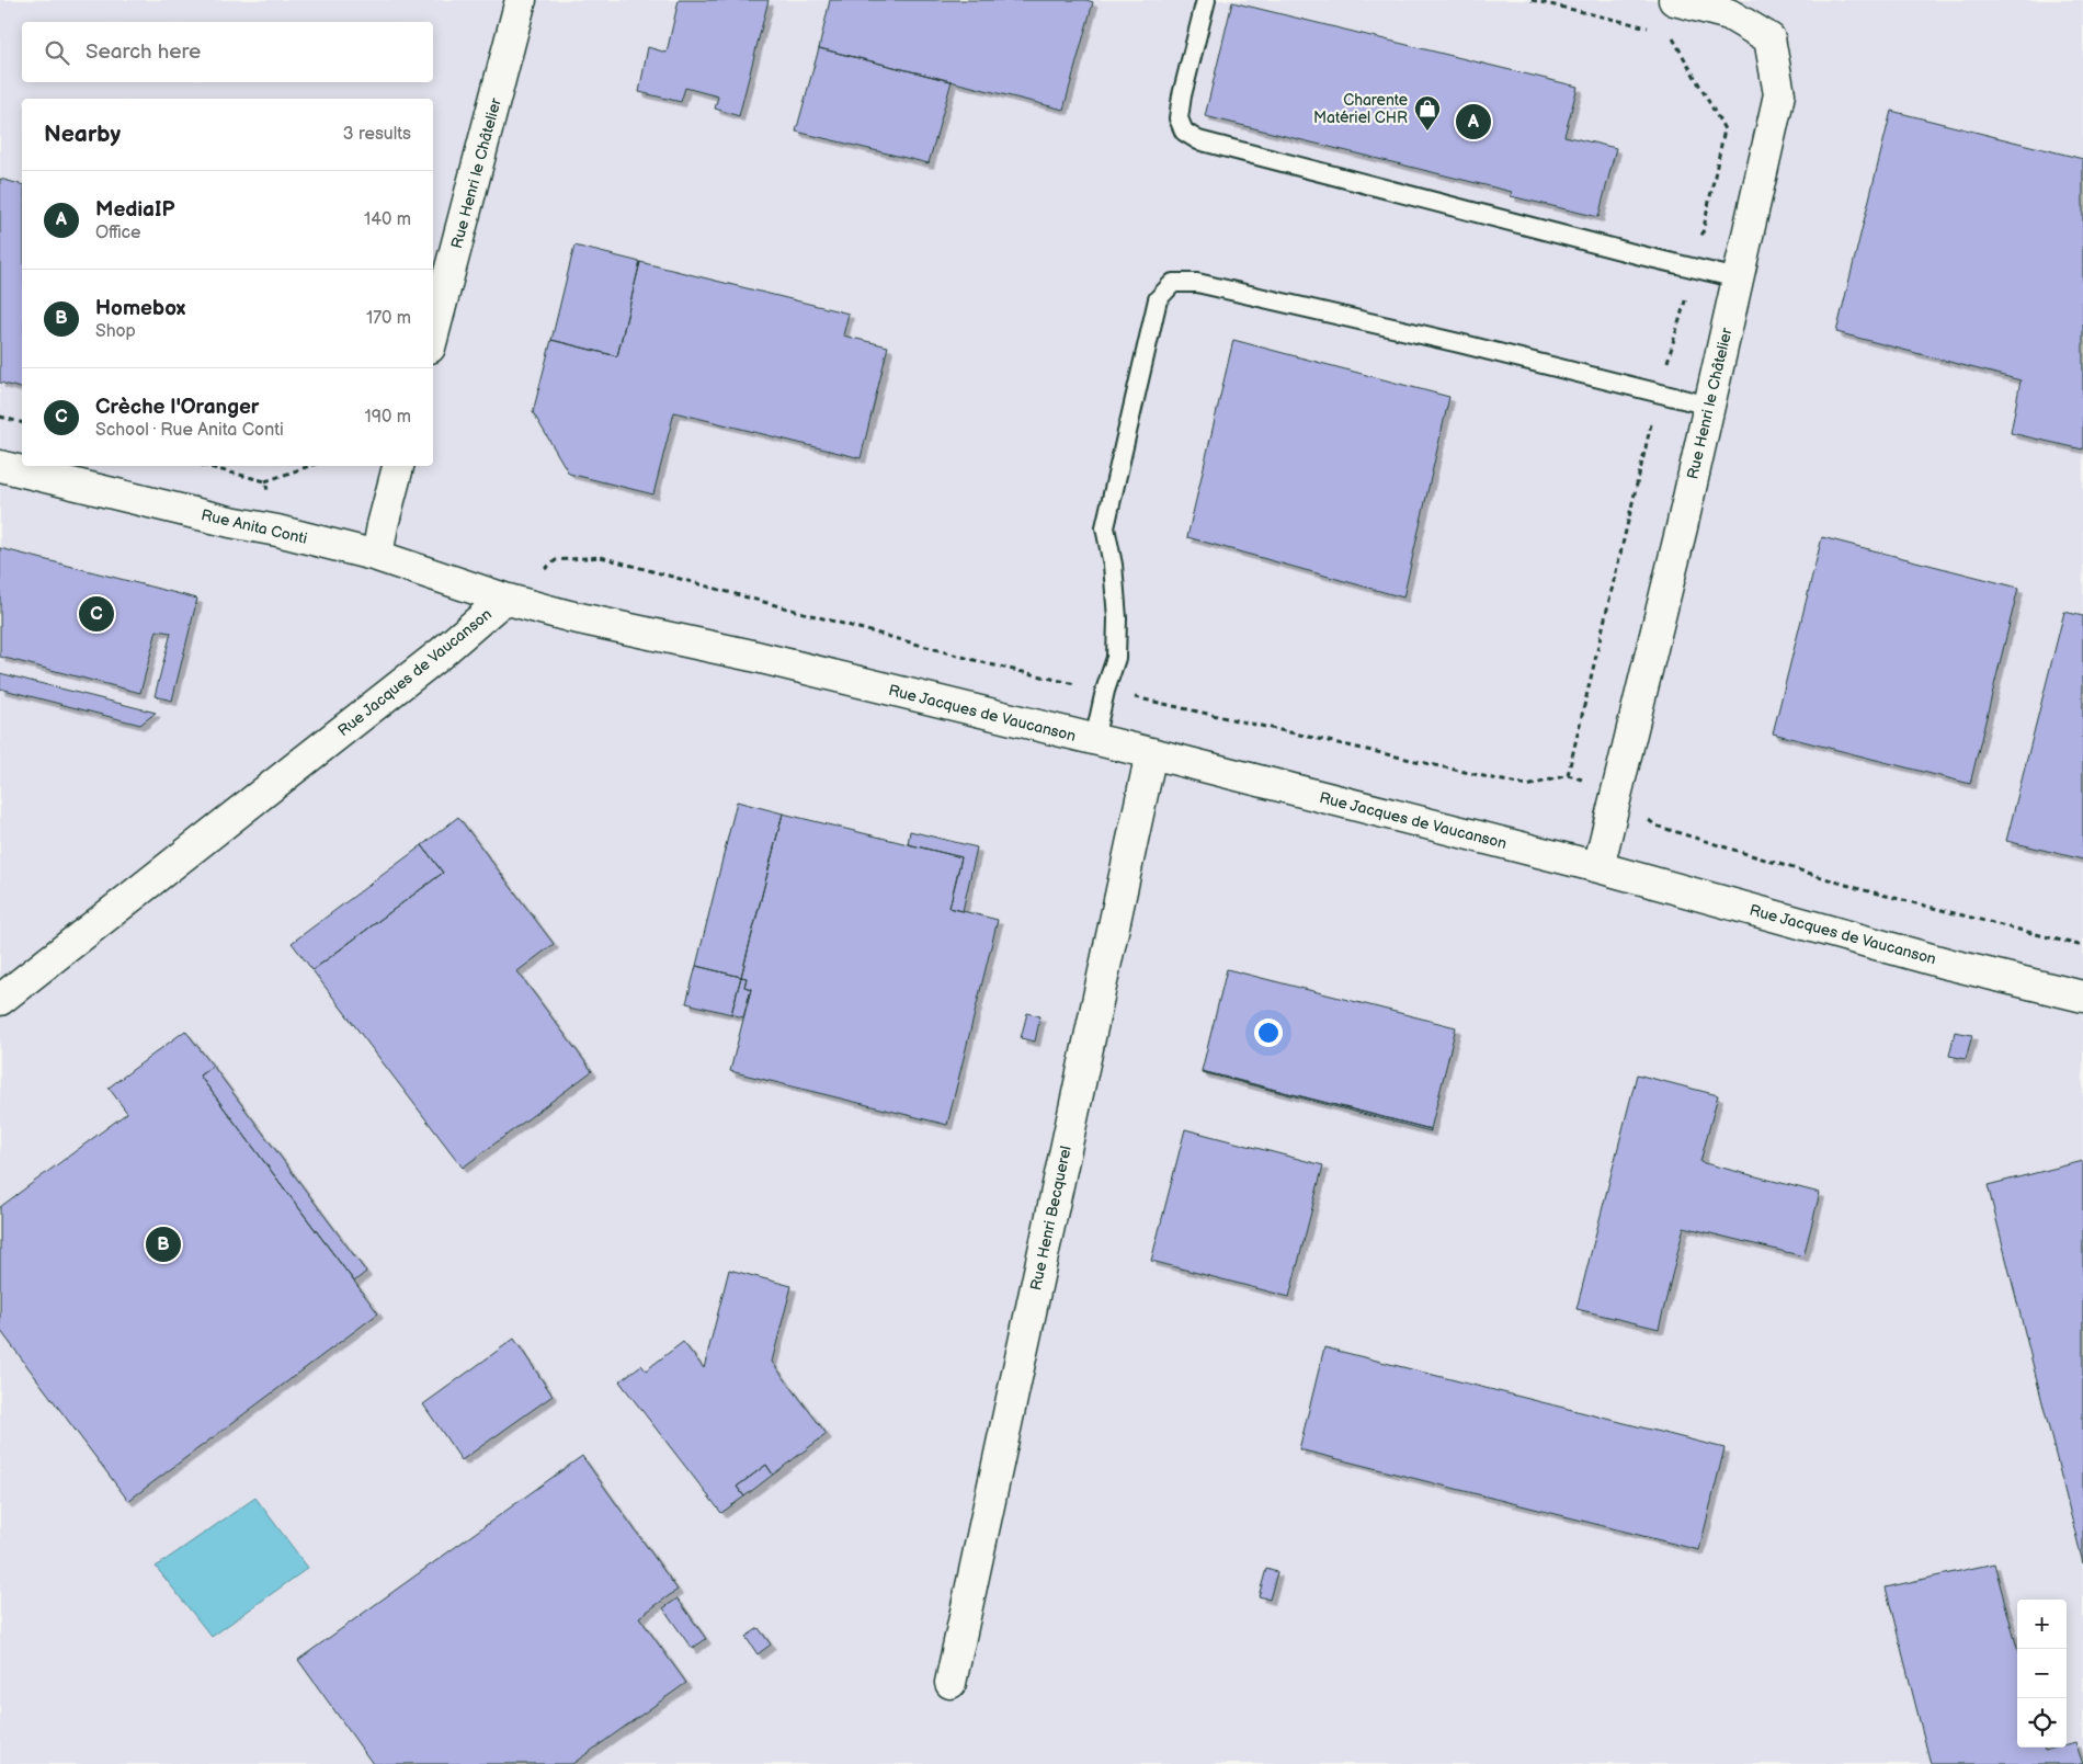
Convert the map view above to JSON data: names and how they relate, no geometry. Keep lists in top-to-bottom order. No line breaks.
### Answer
{"streets":{"street":["Rue Henri le Châtelier","Rue Anita Conti","Rue Jacques de Vaucanson","Rue Henri Becquerel"]},"crossings":[["Rue Henri le Châtelier","Rue Jacques de Vaucanson"],["Rue Anita Conti","Rue Jacques de Vaucanson"],["Rue Jacques de Vaucanson","Rue Henri Becquerel"]],"places":{"shop":["Charente Matériel CHR"]},"page":{"search":"Search here","heading":["Nearby","3 results"],"pins":["A","C","B"],"list":[{"mark":"A","name":"MediaIP","note":"Office","value":"140 m"},{"mark":"B","name":"Homebox","note":"Shop","value":"170 m"},{"mark":"C","name":"Crèche l'Oranger","note":"School · Rue Anita Conti","value":"190 m"}],"map_buttons":["+","−"]}}
